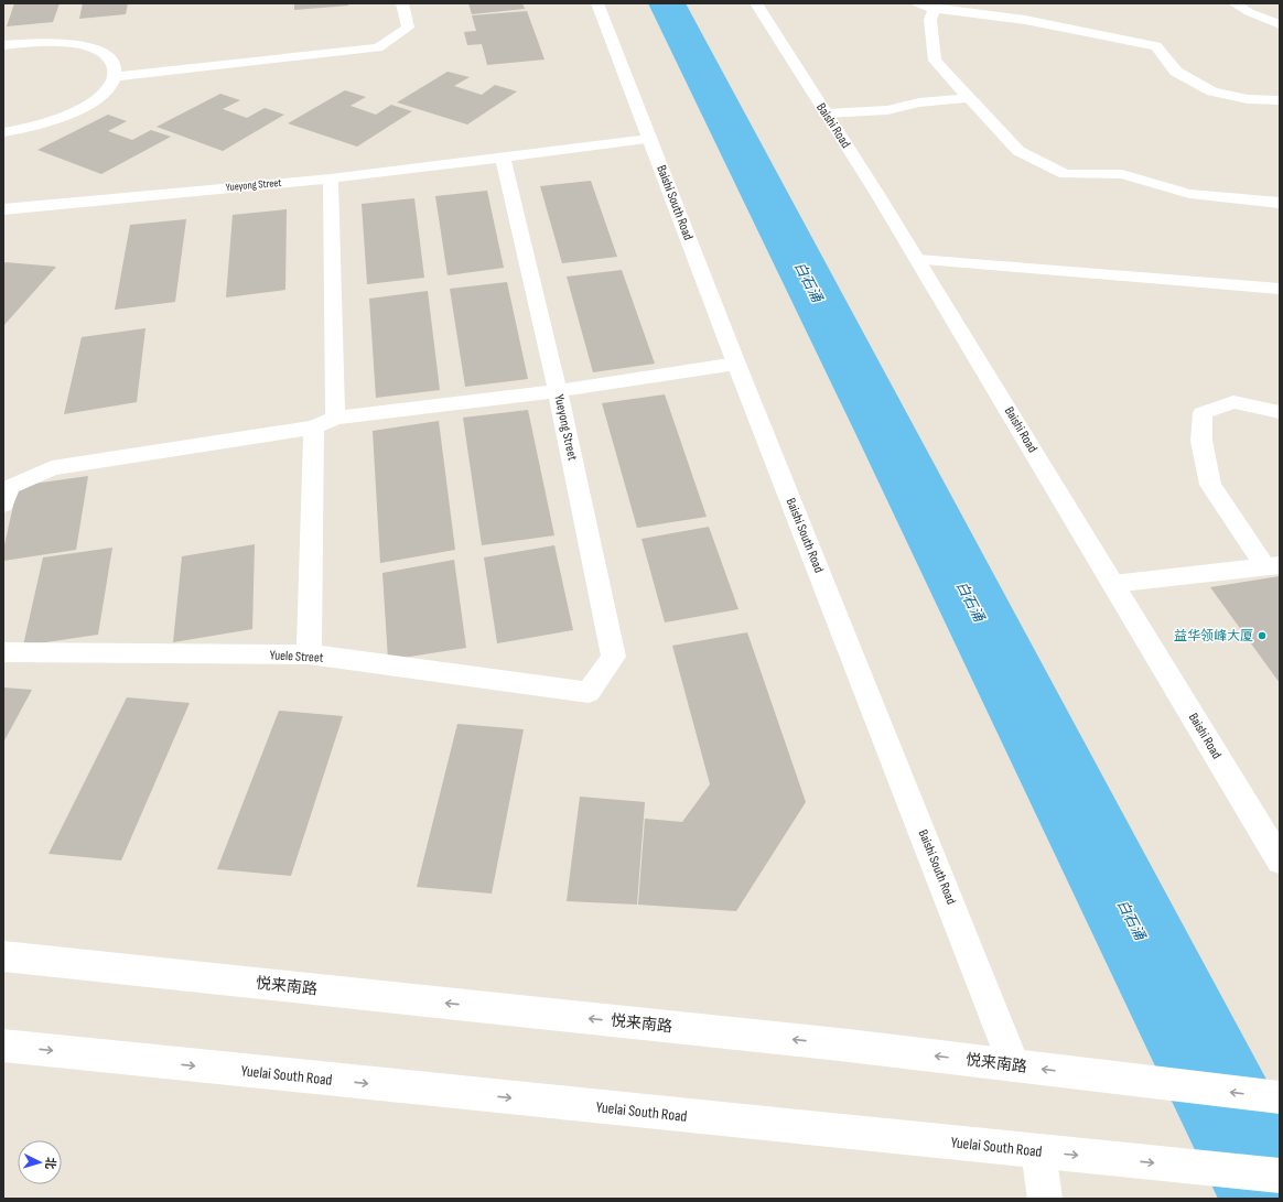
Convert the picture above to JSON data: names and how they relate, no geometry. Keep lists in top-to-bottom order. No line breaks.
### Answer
{"streets":{"street":["Baishi Road","Yueyong Street","Baishi South Road","Yuele Street","悦来南路","Yuelai South Road"]},"crossings":[["Yueyong Street","Baishi South Road"],["Yueyong Street","Yuele Street"],["Baishi South Road","悦来南路"]],"one_way":["悦来南路","Yuelai South Road"],"water":["白石涌"],"places":["益华领峰大厦"],"north":"right"}
